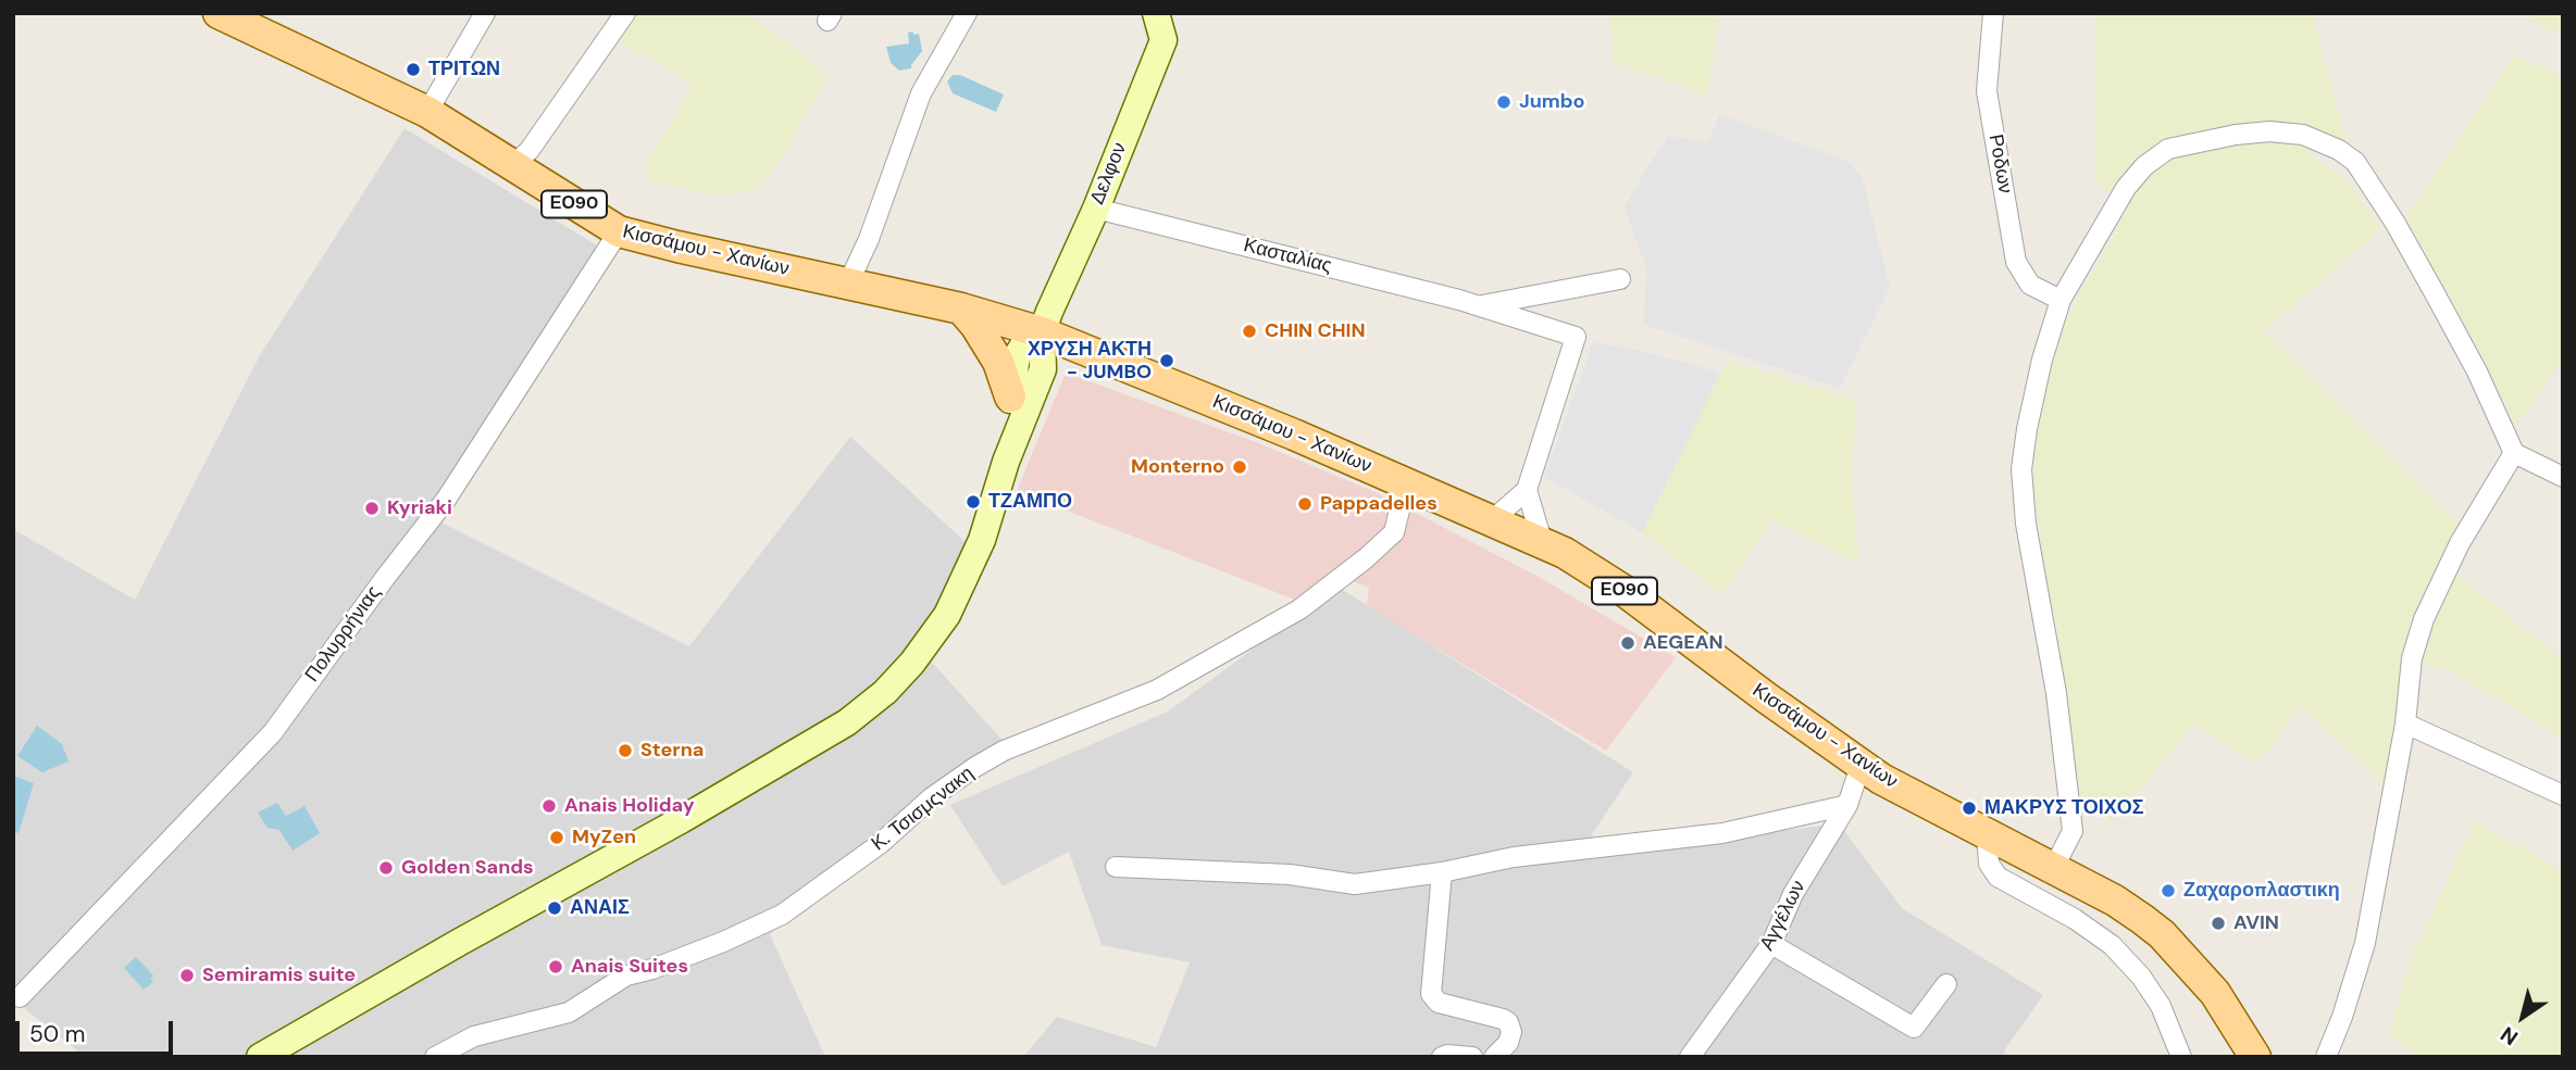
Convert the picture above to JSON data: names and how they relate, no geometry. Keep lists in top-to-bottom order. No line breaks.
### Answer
{"streets":{"main road":["ΕΟ90","Κισσάμου - Χανίων"],"street":["Ροδων","Δελφον","Κασταλίας","Πολυρρήνιας","Κ. Τσισμςνακη","Αγγέλων"]},"crossings":[["Δελφον","Κισσάμου - Χανίων"],["Δελφον","Κασταλίας"],["Κισσάμου - Χανίων","Πολυρρήνιας"],["Κισσάμου - Χανίων","Κ. Τσισμςνακη"],["Κισσάμου - Χανίων","Αγγέλων"]],"places":["ΤΡΙΤΩΝ","Jumbo","CHIN CHIN","ΧΡΥΣΗ ΑΚΤΗ - JUMBO","Monterno","ΤΖΑΜΠΟ","Pappadelles","Kyriaki","AEGEAN","Sterna","Anais Holiday","ΜΑΚΡΥΣ ΤΟΙΧΟΣ","MyZen","Golden Sands","Ζαχαροπλαστικη","ΑΝΑΙΣ","AVIN","Anais Suites","Semiramis suite"],"scale_bar":"50 m","north":"bottom left"}
